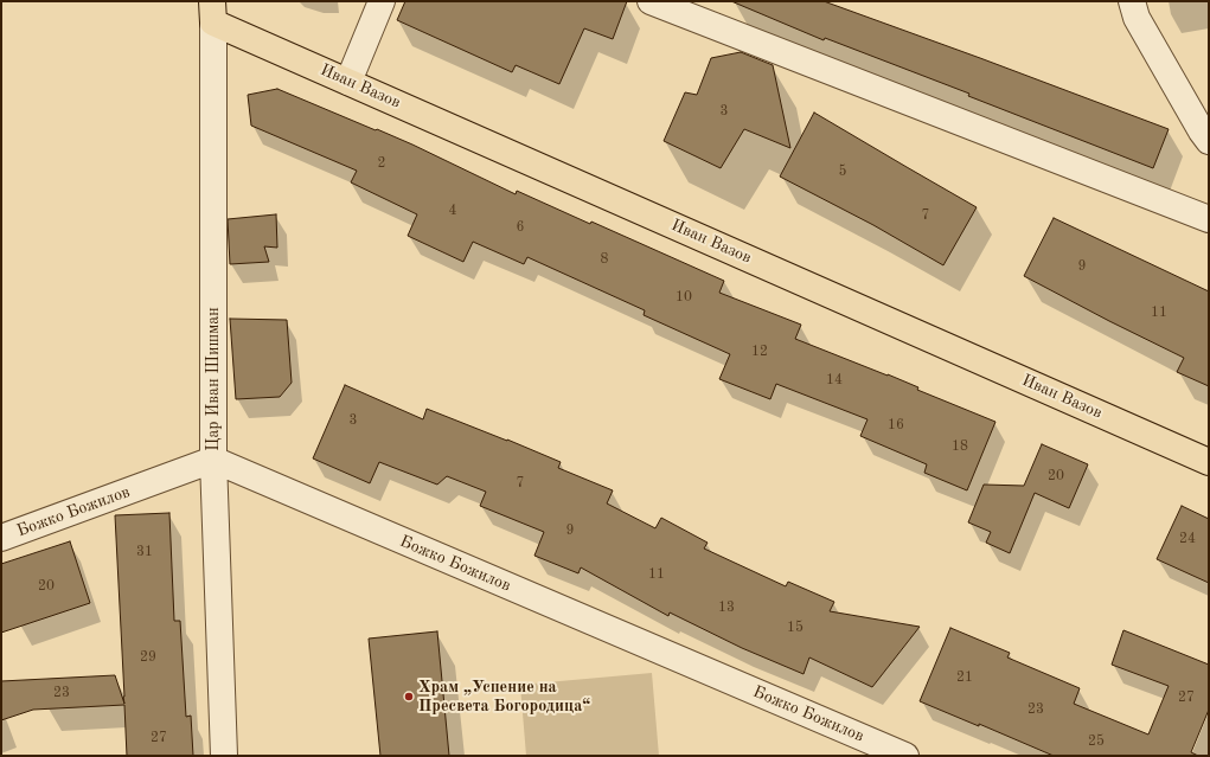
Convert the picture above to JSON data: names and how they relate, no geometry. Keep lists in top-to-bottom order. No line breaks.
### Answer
{"streets":{"main road":["Иван Вазов"],"street":["Цар Иван Шишман","Божко Божилов"]},"crossings":[["Иван Вазов","Цар Иван Шишман"],["Цар Иван Шишман","Божко Божилов"]],"places":["Храм „Успение на Пресвета Богородица“"],"house_numbers":["3","2","5","4","7","6","8","9","10","11","12","14","3","16","18","20","7","9","24","31","11","20","13","15","29","21","23","27","23","27","25"]}
